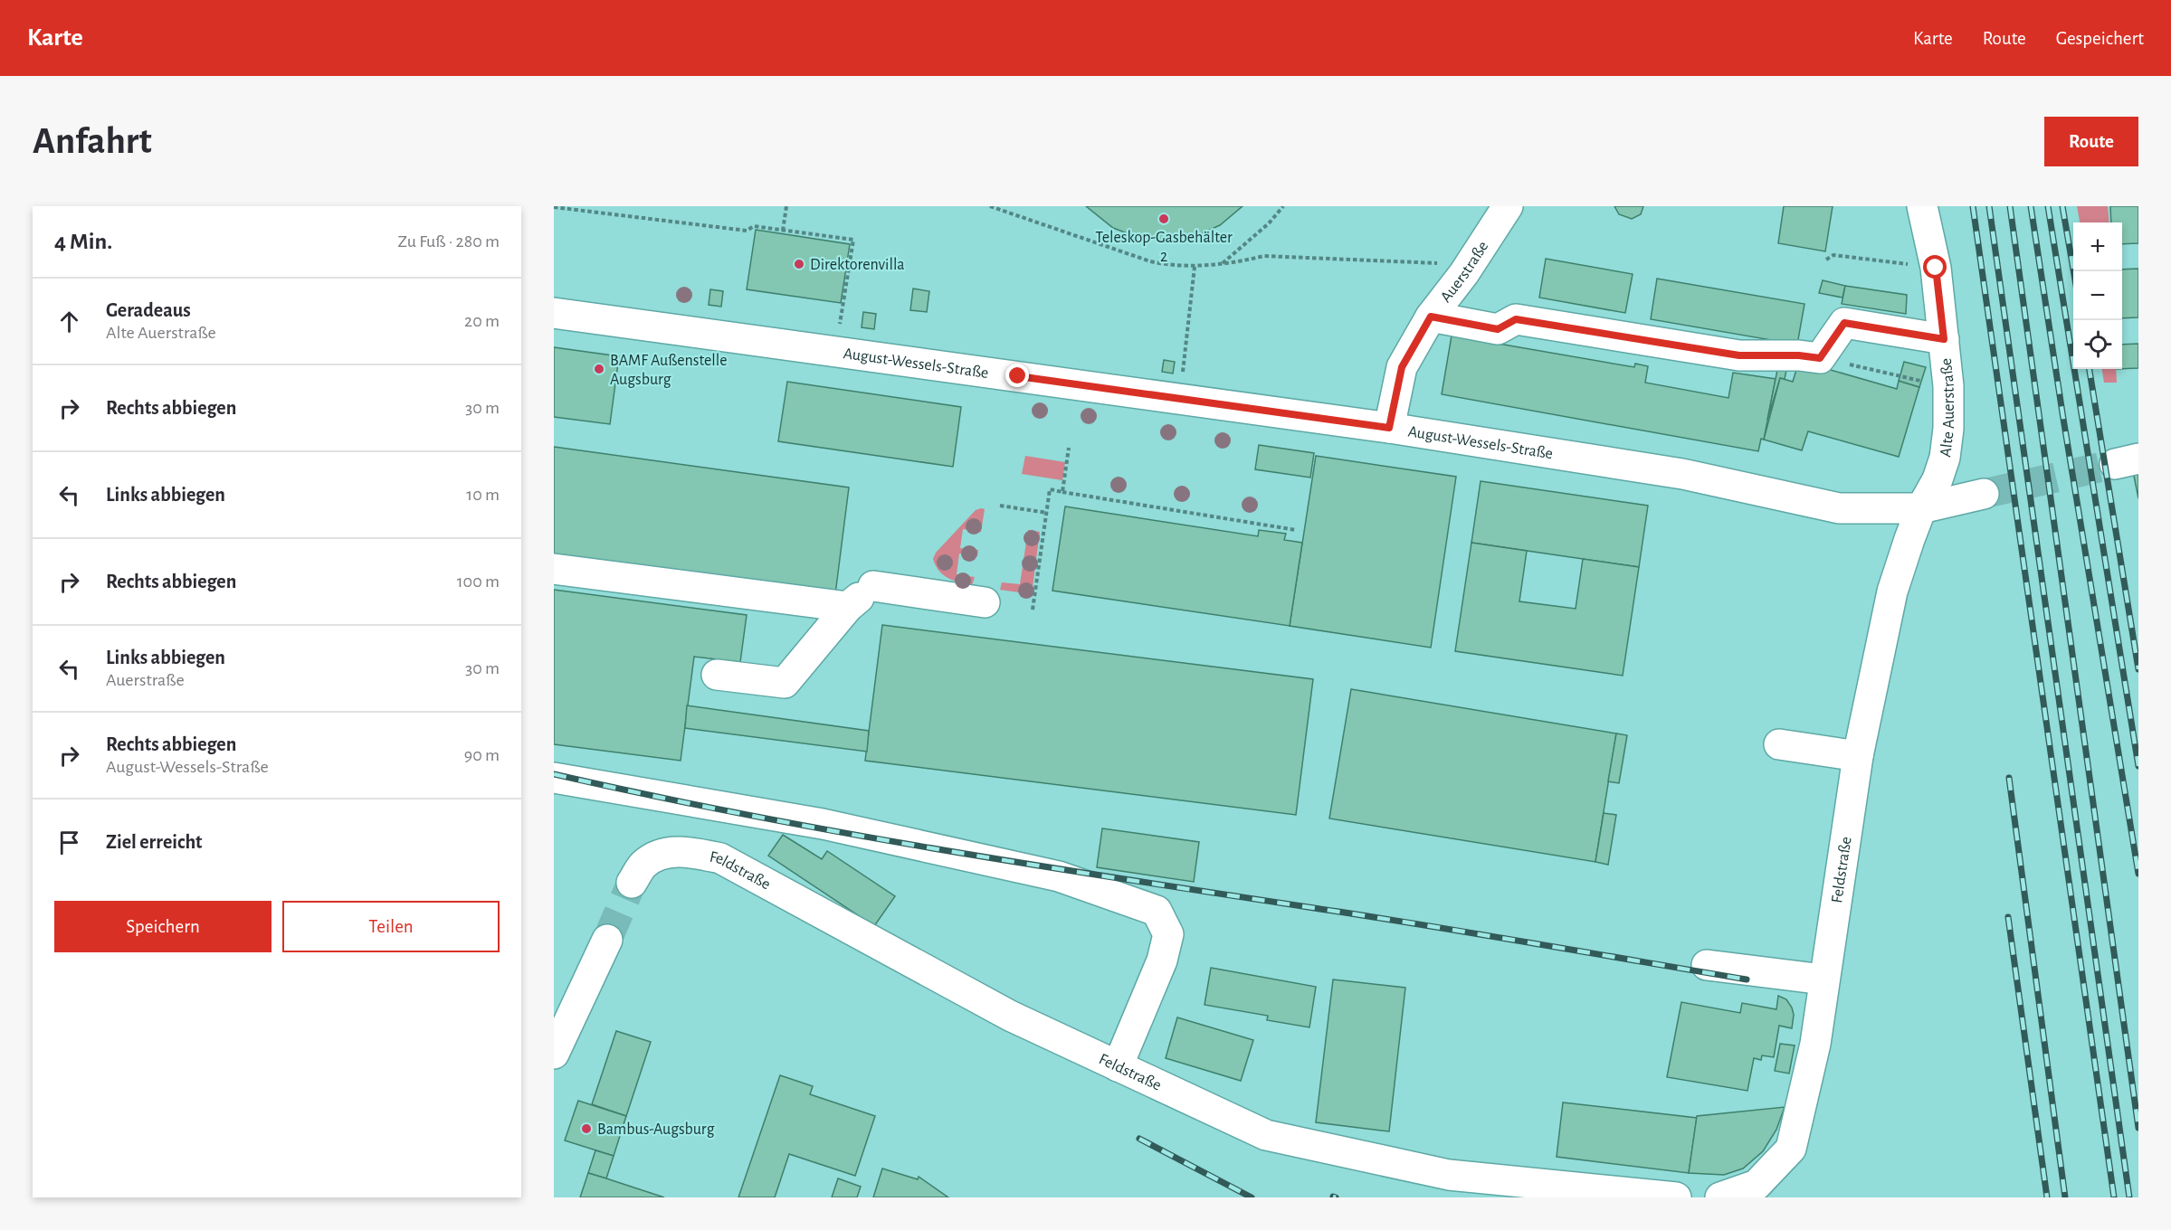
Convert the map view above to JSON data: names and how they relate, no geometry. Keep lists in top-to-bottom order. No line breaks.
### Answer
{"streets":{"street":["Auerstraße","August-Wessels-Straße","Alte Auerstraße","Feldstraße"]},"crossings":[["Auerstraße","August-Wessels-Straße"],["August-Wessels-Straße","Alte Auerstraße"],["August-Wessels-Straße","Feldstraße"],["Alte Auerstraße","Feldstraße"]],"places":["Teleskop-Gasbehälter 2","Direktorenvilla","BAMF Außenstelle Augsburg","Bambus-Augsburg"],"page":{"header":"Karte","nav":["Karte","Route","Gespeichert"],"buttons":["Route",["Speichern","Teilen"]],"title":"Anfahrt","heading":["4 Min.","Zu Fuß · 280 m"],"map_buttons":["+","−"],"list":[["Geradeaus","Alte Auerstraße","20 m"],["Rechts abbiegen","30 m"],["Links abbiegen","10 m"],["Rechts abbiegen","100 m"],["Links abbiegen","Auerstraße","30 m"],["Rechts abbiegen","August-Wessels-Straße","90 m"],"Ziel erreicht"]}}
